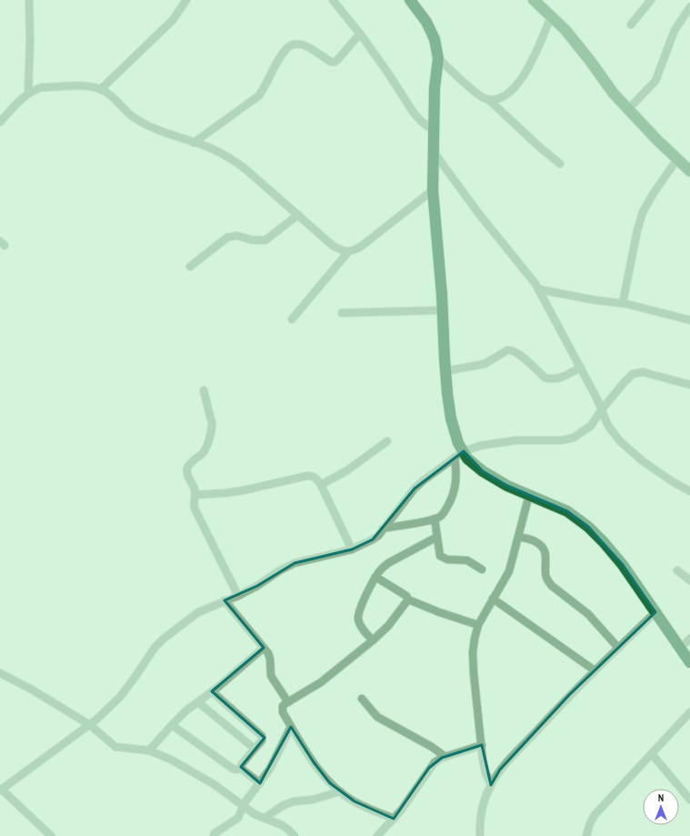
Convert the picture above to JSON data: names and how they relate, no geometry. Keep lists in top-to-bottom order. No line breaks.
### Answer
{"north":"top"}
